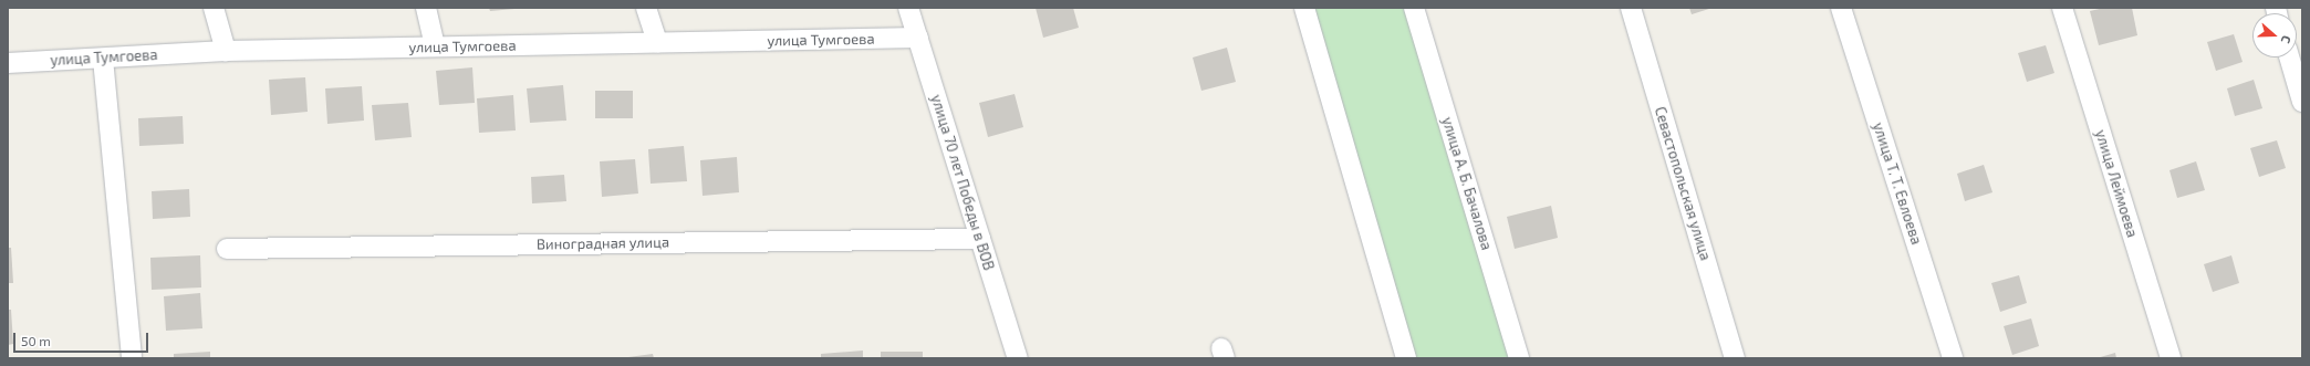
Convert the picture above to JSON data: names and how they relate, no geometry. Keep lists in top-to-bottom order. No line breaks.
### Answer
{"streets":{"street":["улица Тумгоева","улица 70 лет Победы в ВОВ","улица А. Б. Бачалова","Севастопольская улица","улица Т. Т. Евлоева","улица Леймоева","Виноградная улица"]},"crossings":[["улица Тумгоева","улица 70 лет Победы в ВОВ"],["улица 70 лет Победы в ВОВ","Виноградная улица"]],"scale_bar":"50 m","north":"right"}
